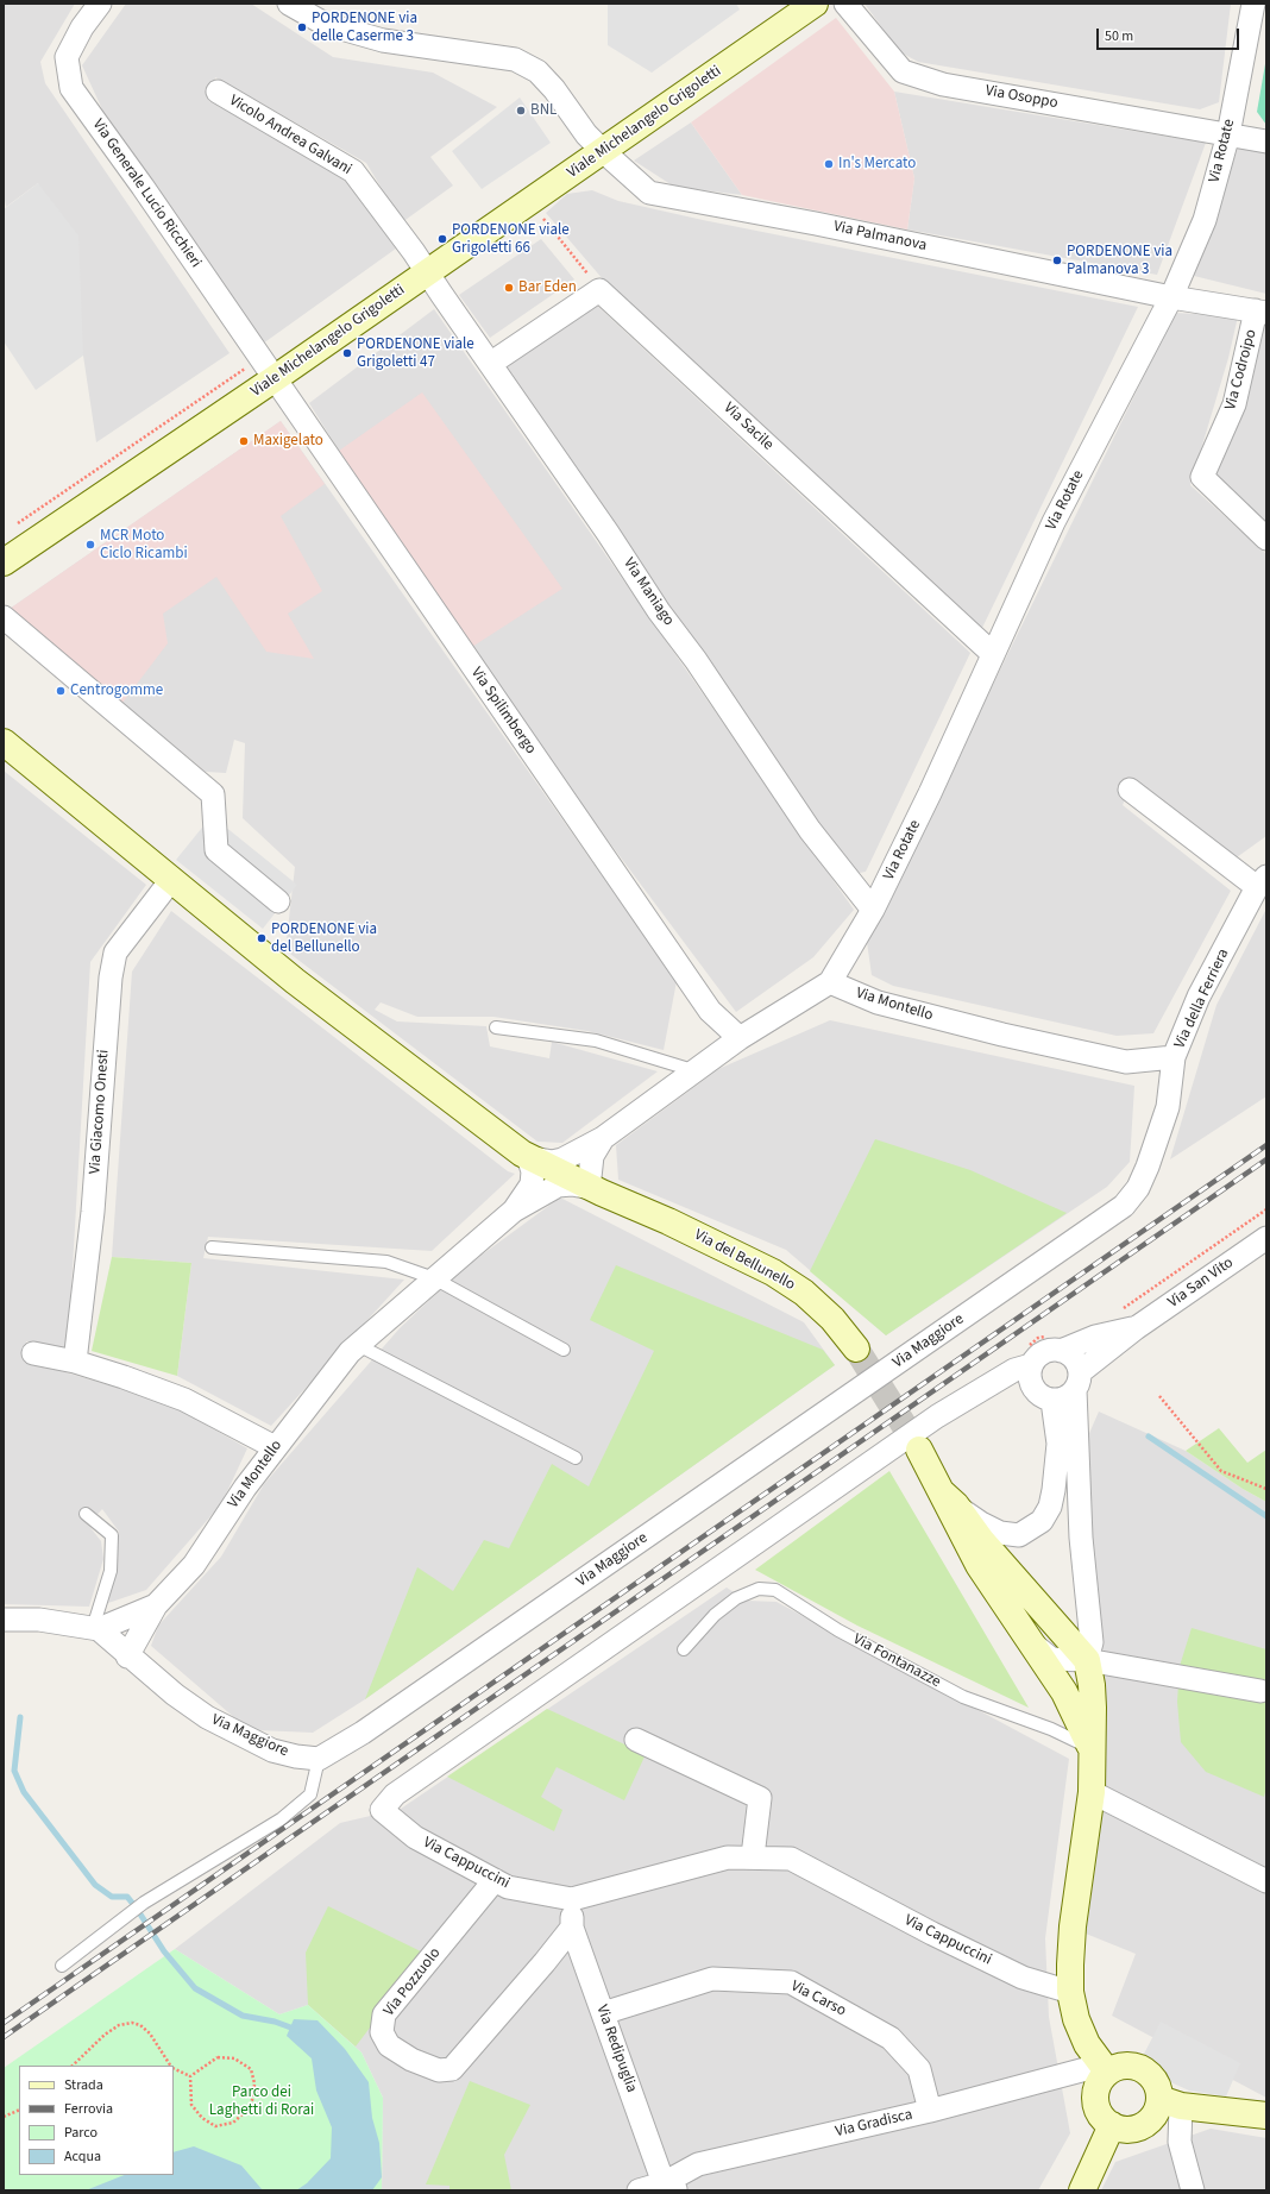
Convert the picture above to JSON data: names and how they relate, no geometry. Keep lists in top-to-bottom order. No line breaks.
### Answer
{"streets":{"street":["Via Osoppo","Viale Michelangelo Grigoletti","Vicolo Andrea Galvani","Via Rotate","Via Generale Lucio Ricchieri","Via Palmanova","Via Codroipo","Via Sacile","Via Maniago","Via Spilimbergo","Via della Ferriera","Via Montello","Via Giacomo Onesti","Via del Bellunello","Via San Vito","Via Maggiore","Via Cappuccini","Via Pozzuolo","Via Carso","Via Redipuglia","Via Gradisca"],"lane":["Via Fontanazze"]},"crossings":[["Via Osoppo","Via Rotate"],["Viale Michelangelo Grigoletti","Vicolo Andrea Galvani"],["Viale Michelangelo Grigoletti","Via Generale Lucio Ricchieri"],["Viale Michelangelo Grigoletti","Via Palmanova"],["Viale Michelangelo Grigoletti","Via Maniago"],["Viale Michelangelo Grigoletti","Via Spilimbergo"],["Vicolo Andrea Galvani","Via Maniago"],["Via Rotate","Via Palmanova"],["Via Rotate","Via Sacile"],["Via Rotate","Via Maniago"],["Via Rotate","Via Montello"],["Via Generale Lucio Ricchieri","Via Spilimbergo"],["Via Palmanova","Via Codroipo"],["Via della Ferriera","Via Montello"],["Via della Ferriera","Via Maggiore"],["Via Montello","Via Maggiore"],["Via Giacomo Onesti","Via del Bellunello"],["Via San Vito","Via Cappuccini"],["Via Cappuccini","Via Pozzuolo"],["Via Cappuccini","Via Redipuglia"],["Via Pozzuolo","Via Redipuglia"],["Via Carso","Via Redipuglia"],["Via Carso","Via Gradisca"],["Via Redipuglia","Via Gradisca"]],"parks":["Parco dei Laghetti di Rorai"],"places":["PORDENONE via delle Caserme 3","BNL","In's Mercato","PORDENONE viale Grigoletti 66","PORDENONE via Palmanova 3","Bar Eden","PORDENONE viale Grigoletti 47","Maxigelato","MCR Moto Ciclo Ricambi","Centrogomme","PORDENONE via del Bellunello"],"legend":["Strada","Ferrovia","Parco","Acqua"],"scale_bar":"50 m"}
